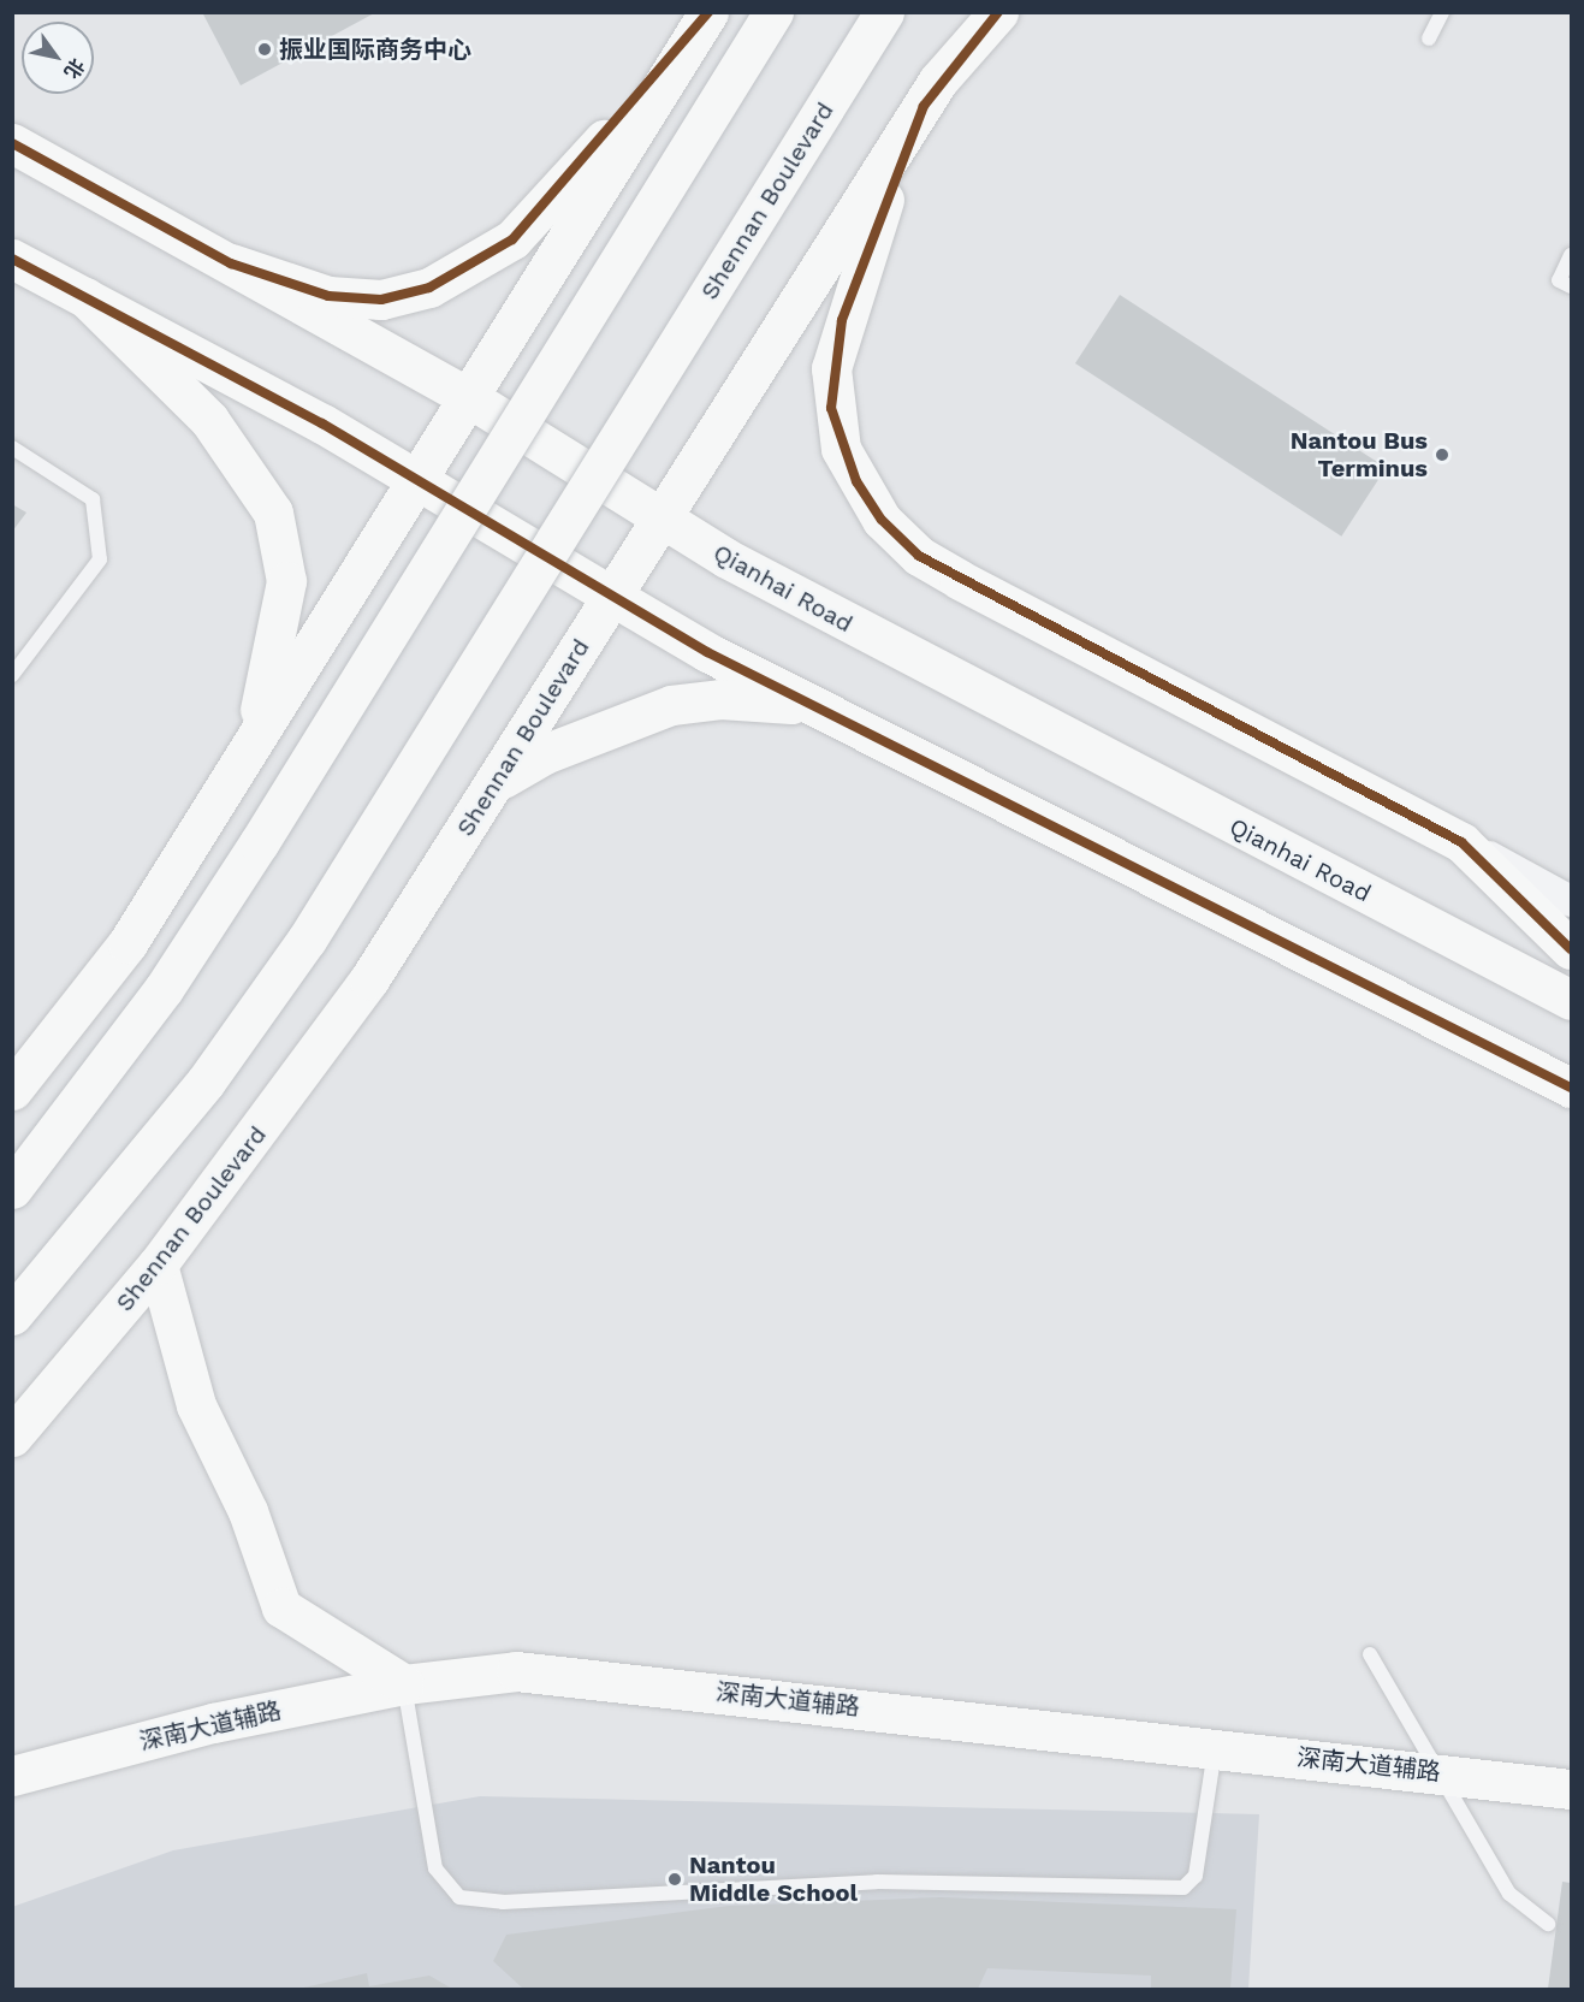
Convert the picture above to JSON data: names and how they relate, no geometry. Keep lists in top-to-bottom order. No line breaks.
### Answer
{"streets":{"main road":["Shennan Boulevard","Qianhai Road","深南大道辅路"]},"crossings":[["Shennan Boulevard","Qianhai Road"]],"places":["振业国际商务中心","Nantou Bus Terminus","Nantou Middle School"],"north":"bottom right"}
